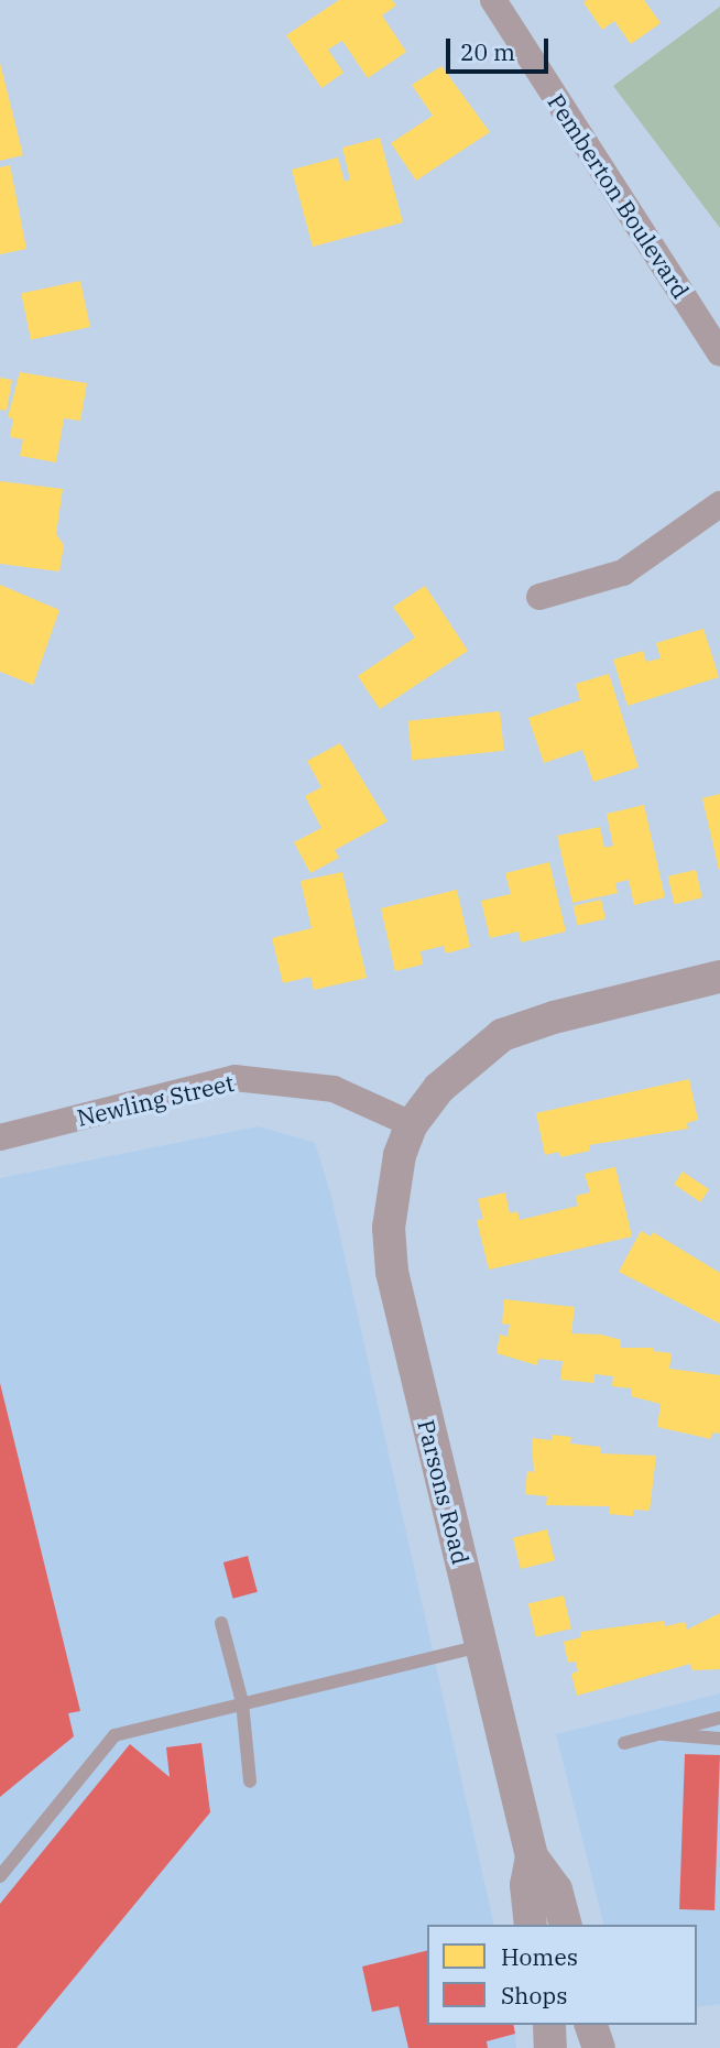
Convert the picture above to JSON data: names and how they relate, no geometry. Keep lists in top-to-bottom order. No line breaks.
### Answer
{"streets":{"street":["Pemberton Boulevard","Newling Street","Parsons Road"]},"crossings":[["Newling Street","Parsons Road"]],"legend":["Homes","Shops"],"scale_bar":"20 m"}
